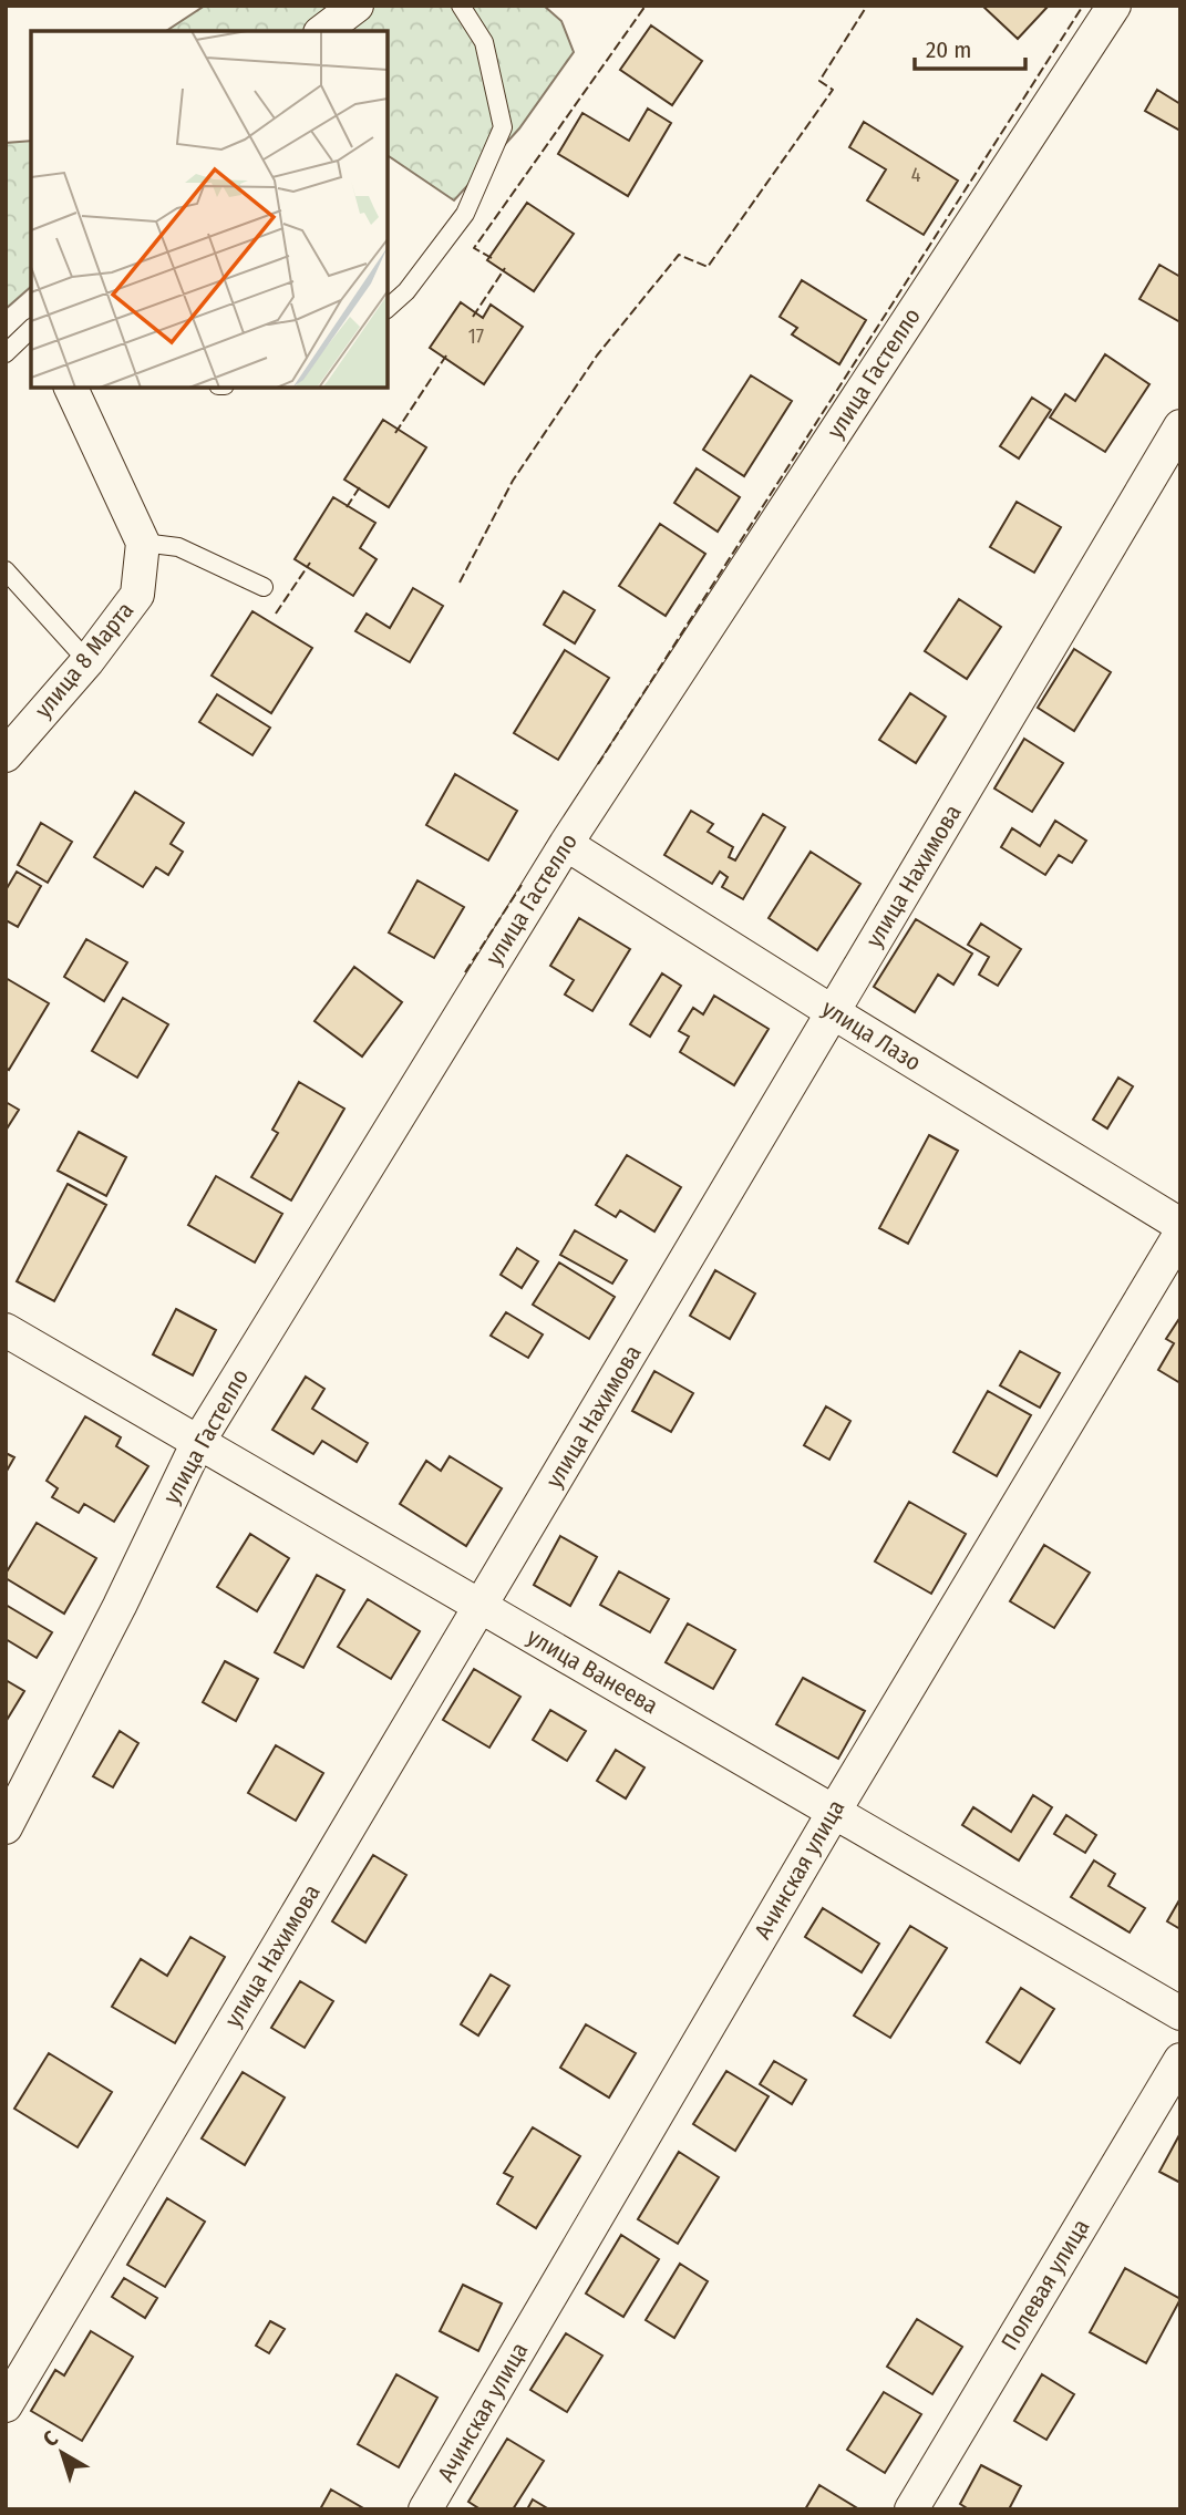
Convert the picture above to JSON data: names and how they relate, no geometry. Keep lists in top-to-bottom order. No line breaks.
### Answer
{"streets":{"street":["улица Гастелло","улица 8 Марта","улица Нахимова","улица Лазо","улица Ванеева","Ачинская улица","Полевая улица"]},"crossings":[["улица Гастелло","улица Лазо"],["улица Гастелло","улица Ванеева"],["улица Нахимова","улица Лазо"],["улица Нахимова","улица Ванеева"],["улица Ванеева","Ачинская улица"]],"house_numbers":["4","17"],"scale_bar":"20 m","north":"top left"}
